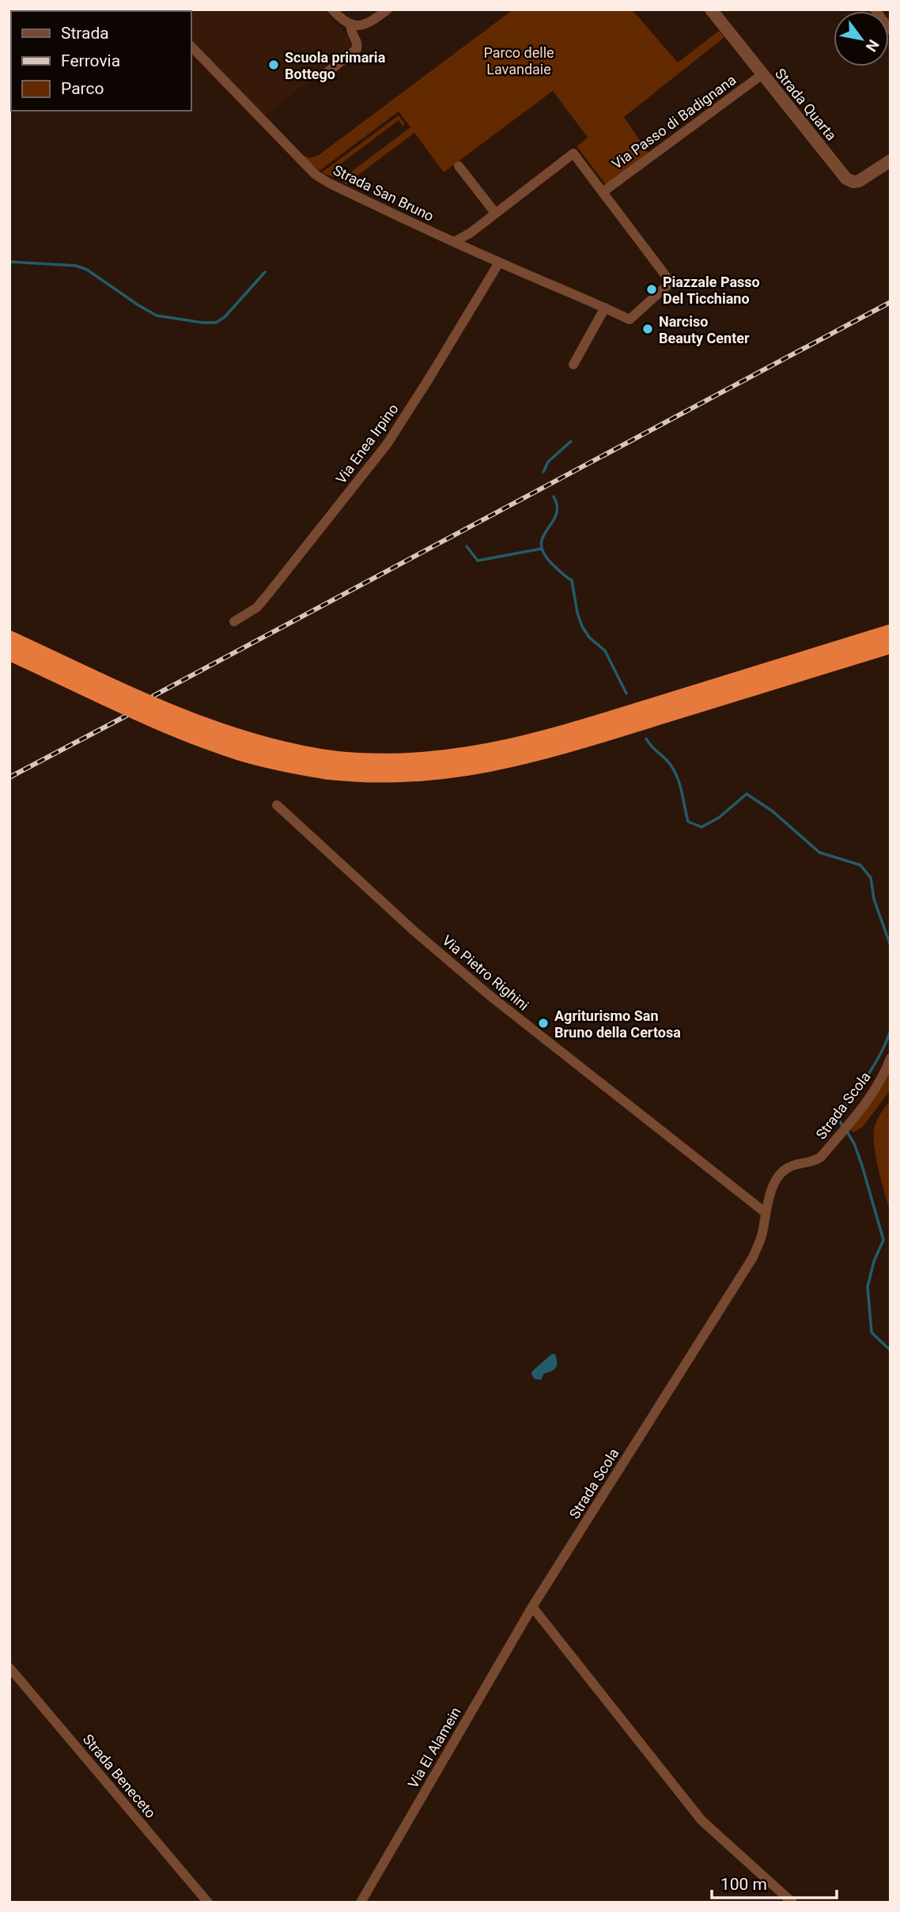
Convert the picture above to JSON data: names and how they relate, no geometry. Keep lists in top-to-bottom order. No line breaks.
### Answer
{"streets":{"street":["Strada Quarta","Via Passo di Badignana","Strada San Bruno","Via Enea Irpino","Via Pietro Righini","Strada Scola","Via El Alamein","Strada Beneceto"]},"crossings":[["Strada Quarta","Via Passo di Badignana"],["Via Passo di Badignana","Strada San Bruno"],["Strada San Bruno","Via Enea Irpino"],["Via Pietro Righini","Strada Scola"],["Strada Scola","Via El Alamein"]],"parks":["Parco delle Lavandaie"],"places":["Scuola primaria Bottego","Piazzale Passo Del Ticchiano","Narciso Beauty Center","Agriturismo San Bruno della Certosa"],"legend":["Strada","Ferrovia","Parco"],"scale_bar":"100 m","north":"bottom right"}
